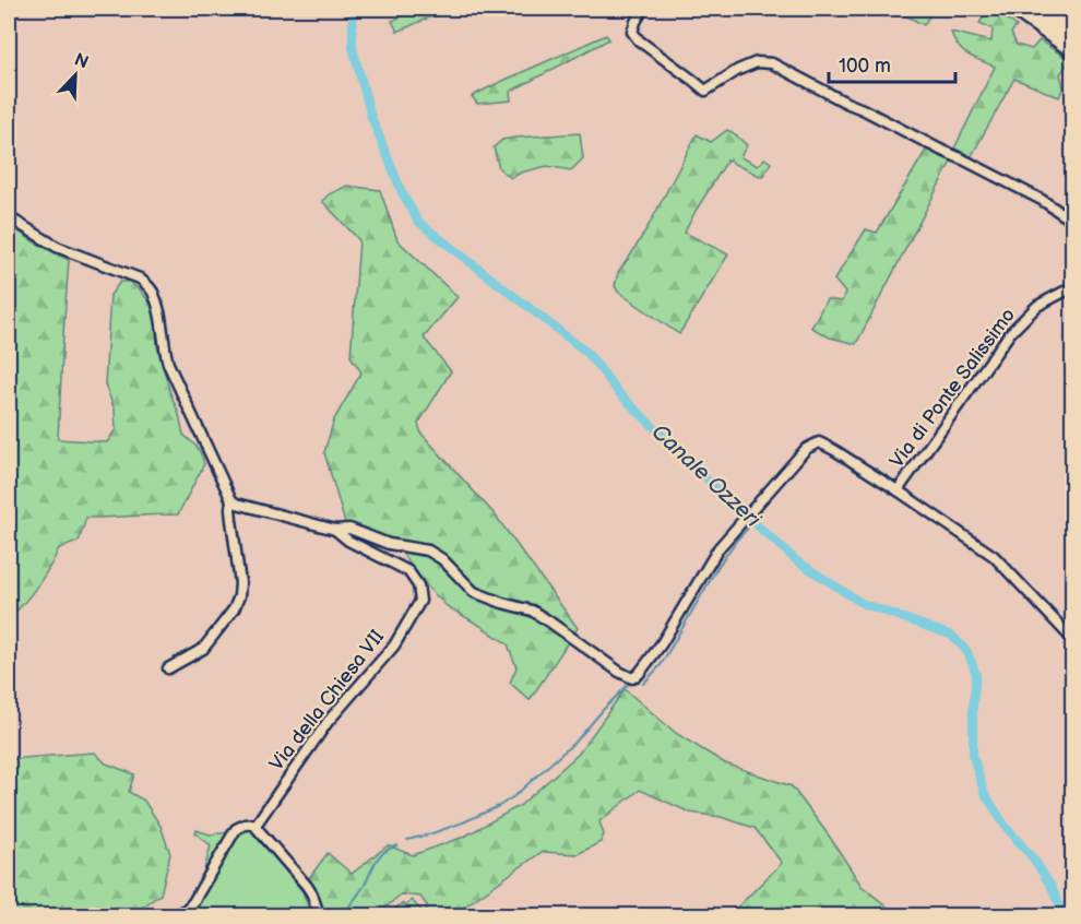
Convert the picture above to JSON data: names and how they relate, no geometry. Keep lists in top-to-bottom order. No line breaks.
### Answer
{"streets":{"street":["Via di Ponte Salissimo","Via della Chiesa VII"]},"crossings":[["Via di Ponte Salissimo","Via della Chiesa VII"]],"water":["Canale Ozzeri"],"scale_bar":"100 m","north":"top right"}
